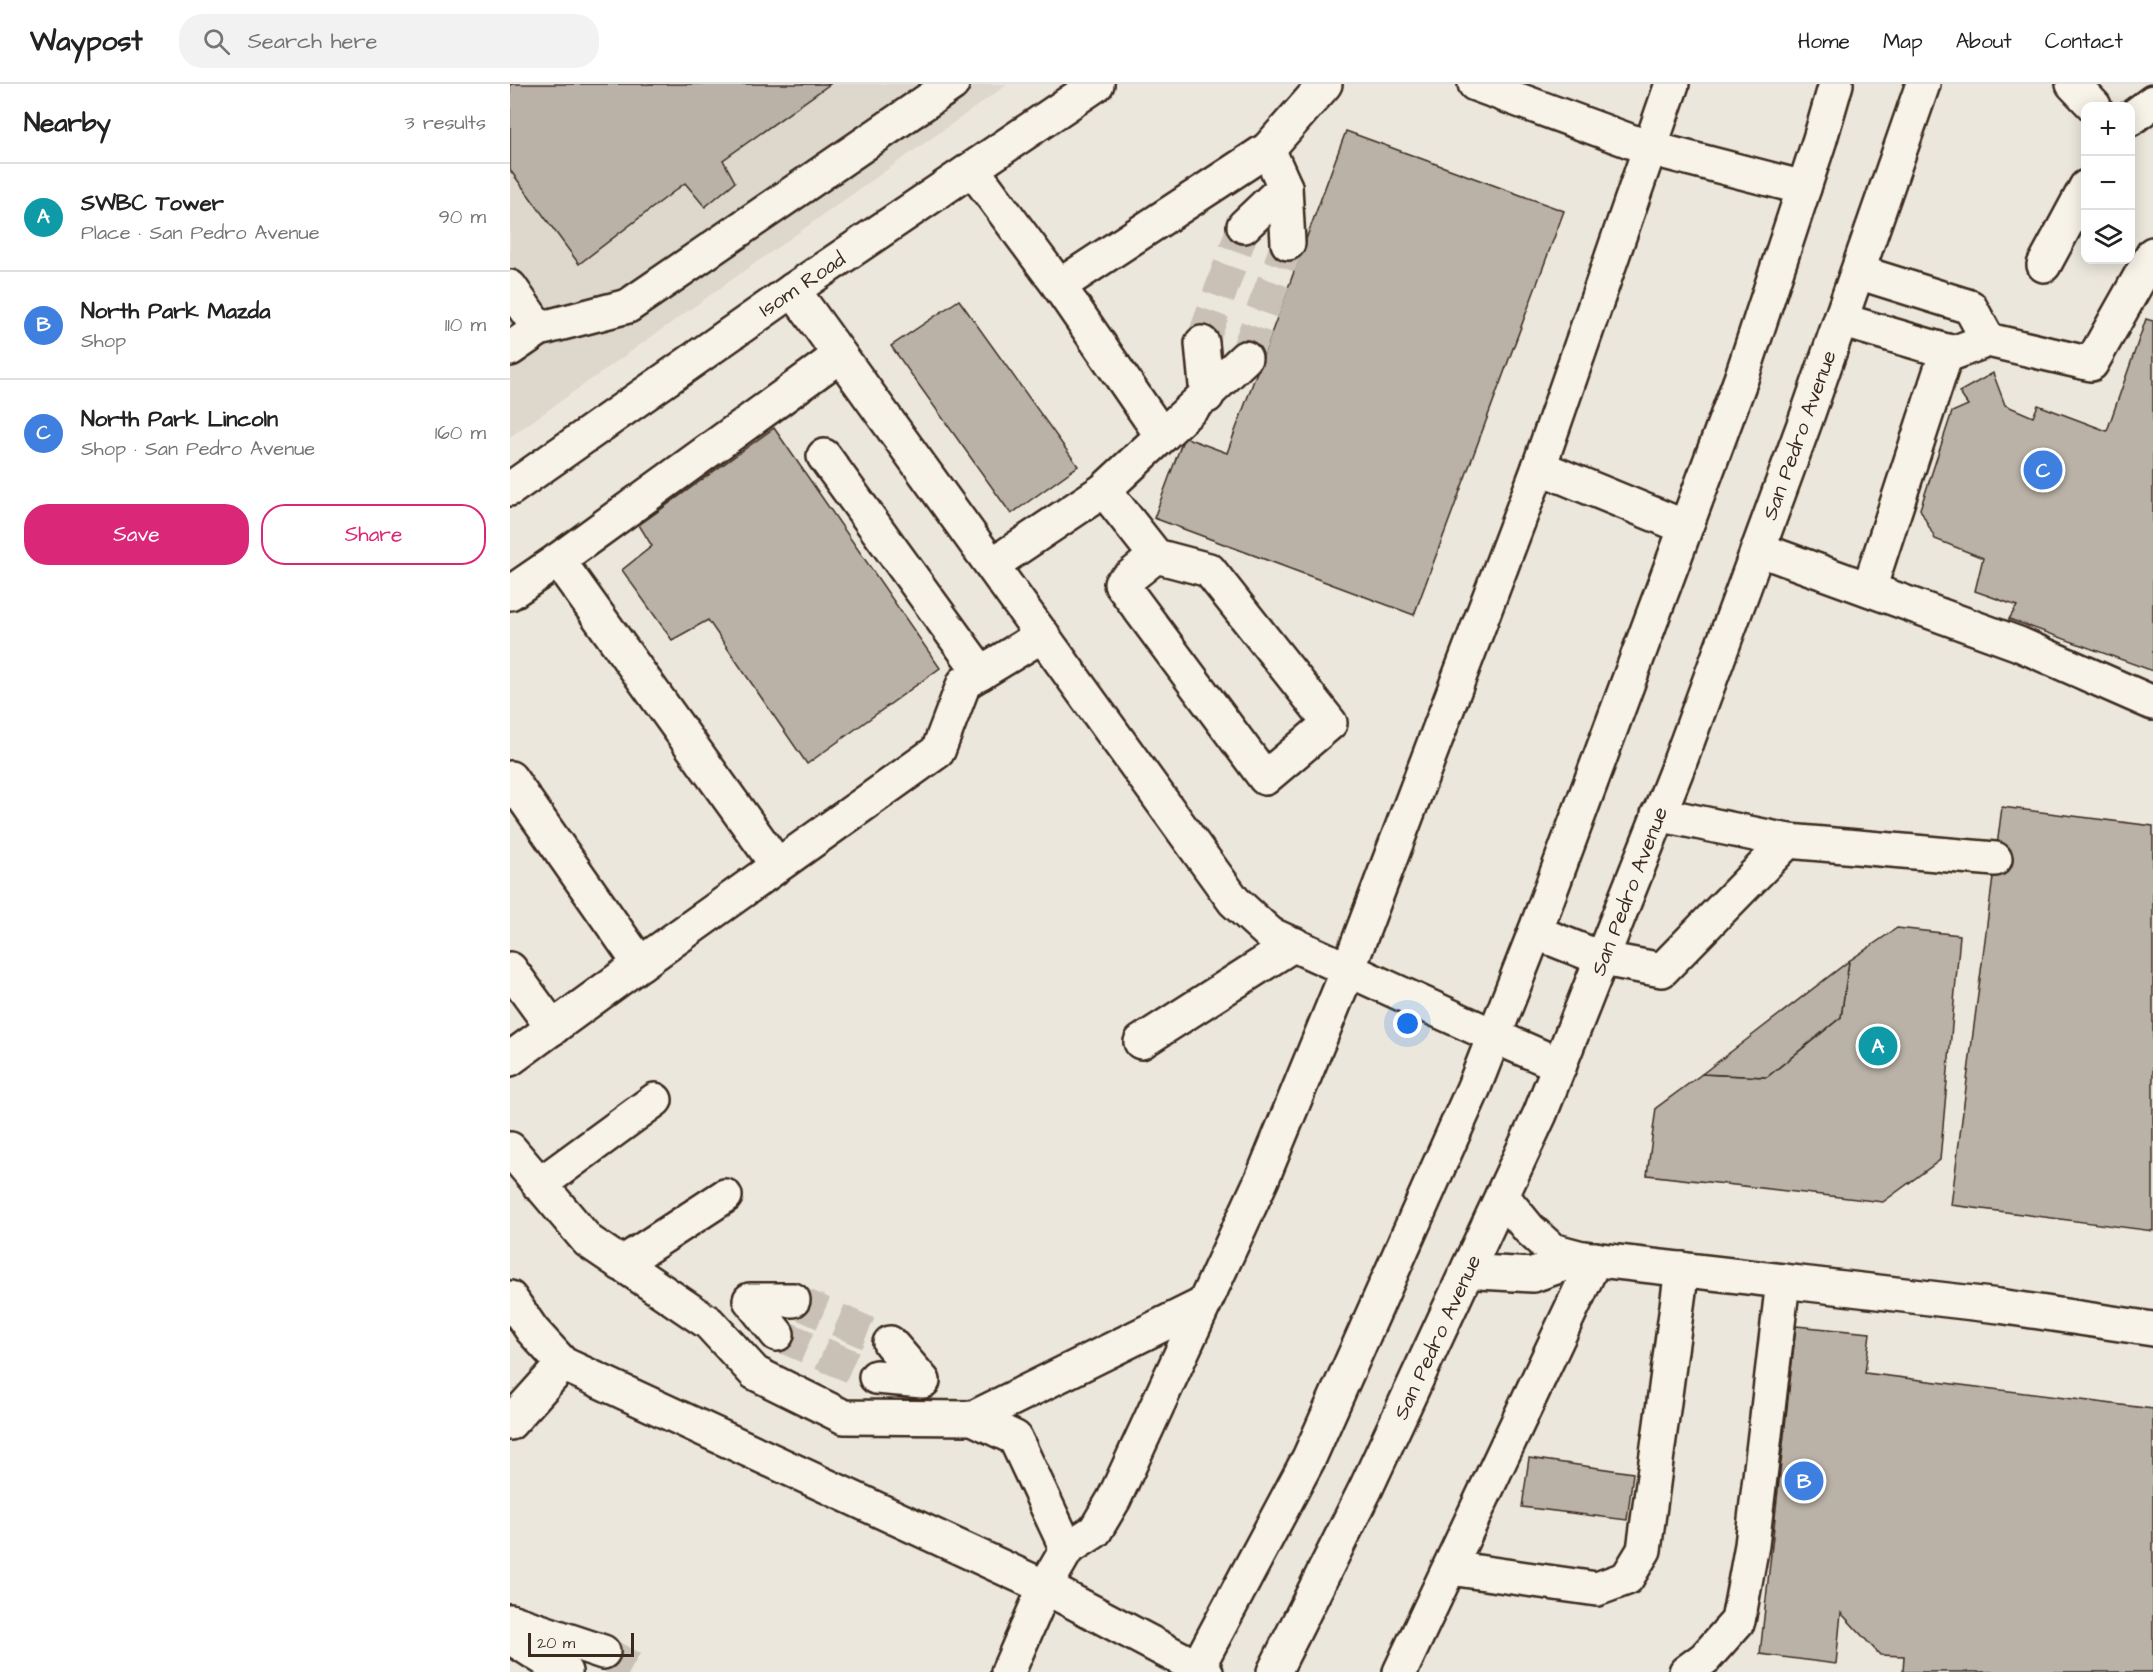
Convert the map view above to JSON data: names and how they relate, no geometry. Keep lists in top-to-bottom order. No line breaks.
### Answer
{"streets":{"main road":["Isom Road","San Pedro Avenue"]},"scale_bar":"20 m","page":{"header":"Waypost","search":"Search here","nav":["Home","Map","About","Contact"],"heading":["Nearby","3 results"],"map_buttons":["+","−"],"list":[{"mark":"A","name":"SWBC Tower","note":"Place · San Pedro Avenue","value":"90 m"},{"mark":"B","name":"North Park Mazda","note":"Shop","value":"110 m"},{"mark":"C","name":"North Park Lincoln","note":"Shop · San Pedro Avenue","value":"160 m"}],"pins":["C","A","B"],"buttons":["Save","Share"],"scale":"20 m"}}
